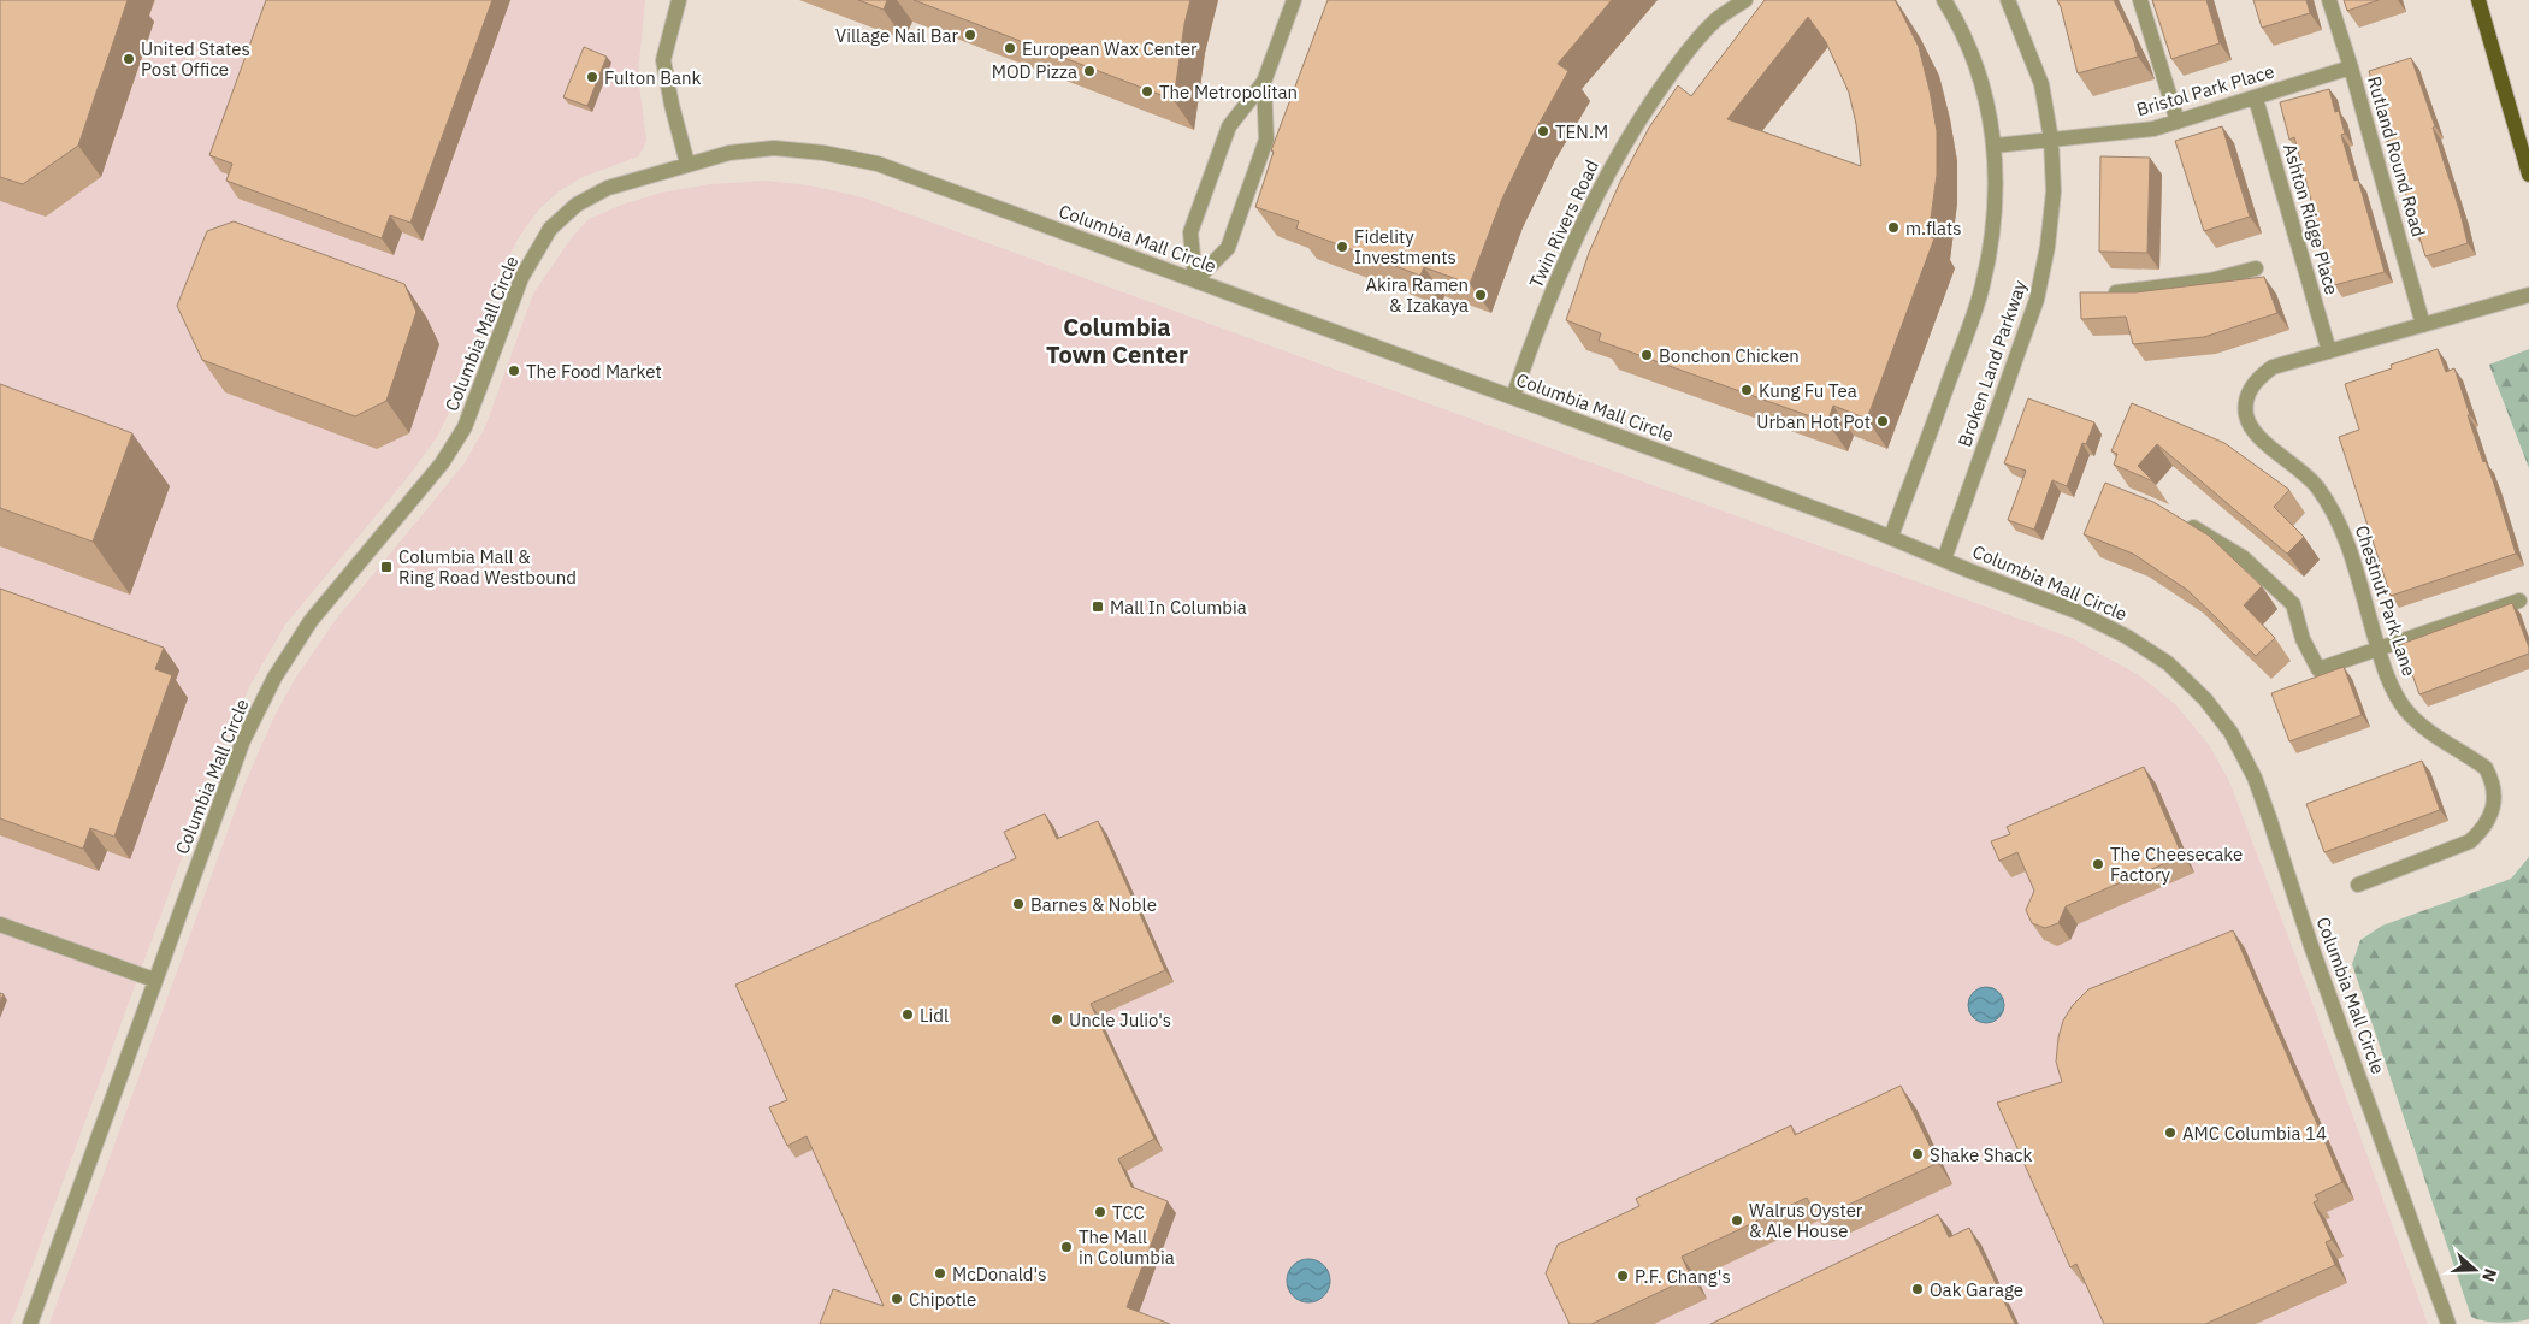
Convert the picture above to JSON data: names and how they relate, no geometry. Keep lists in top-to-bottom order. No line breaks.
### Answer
{"streets":{"street":["Bristol Park Place","Rutland Round Road","Ashton Ridge Place","Twin Rivers Road","Columbia Mall Circle","Broken Land Parkway","Chestnut Park Lane"]},"crossings":[["Bristol Park Place","Rutland Round Road"],["Bristol Park Place","Ashton Ridge Place"],["Bristol Park Place","Broken Land Parkway"],["Rutland Round Road","Chestnut Park Lane"],["Ashton Ridge Place","Chestnut Park Lane"],["Twin Rivers Road","Columbia Mall Circle"],["Columbia Mall Circle","Broken Land Parkway"]],"districts":["Columbia Town Center"],"places":{"other":["Village Nail Bar","European Wax Center","United States Post Office","MOD Pizza","Fulton Bank","The Metropolitan","TEN.M","m.flats","Fidelity Investments","Akira Ramen & Izakaya","Bonchon Chicken","The Food Market","Kung Fu Tea","Urban Hot Pot","The Cheesecake Factory","Barnes & Noble","Lidl","Uncle Julio's","AMC Columbia 14","Shake Shack","TCC","Walrus Oyster & Ale House","The Mall in Columbia","McDonald's","P.F. Chang's","Oak Garage","Chipotle"],"transit":["Columbia Mall & Ring Road Westbound","Mall In Columbia"]},"north":"right"}
